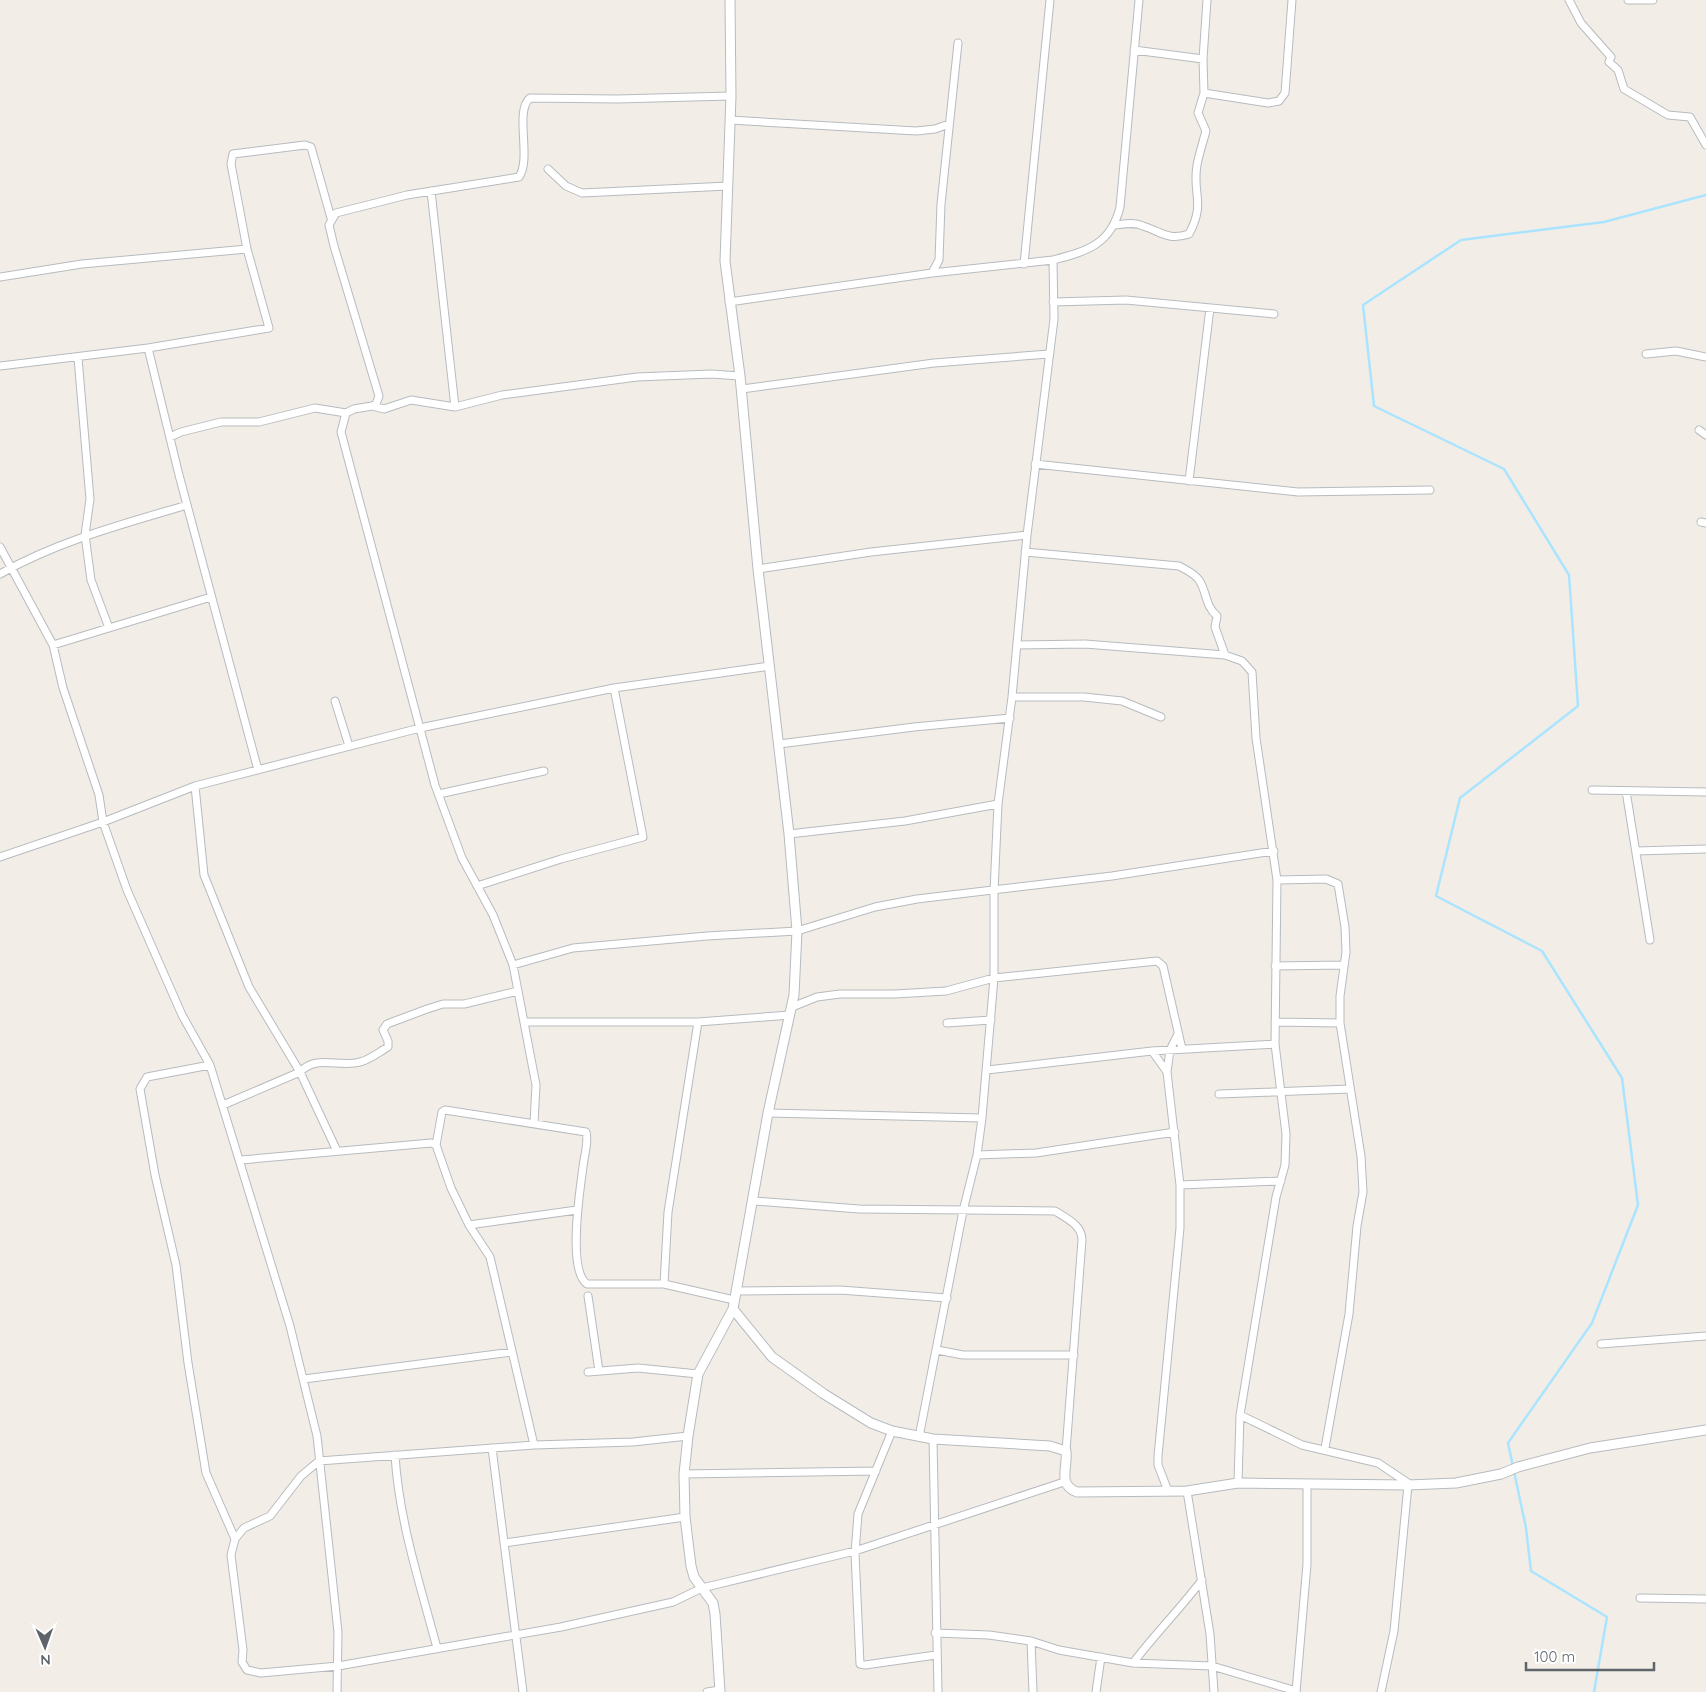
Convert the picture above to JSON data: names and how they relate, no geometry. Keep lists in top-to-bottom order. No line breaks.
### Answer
{"scale_bar":"100 m","north":"bottom"}
